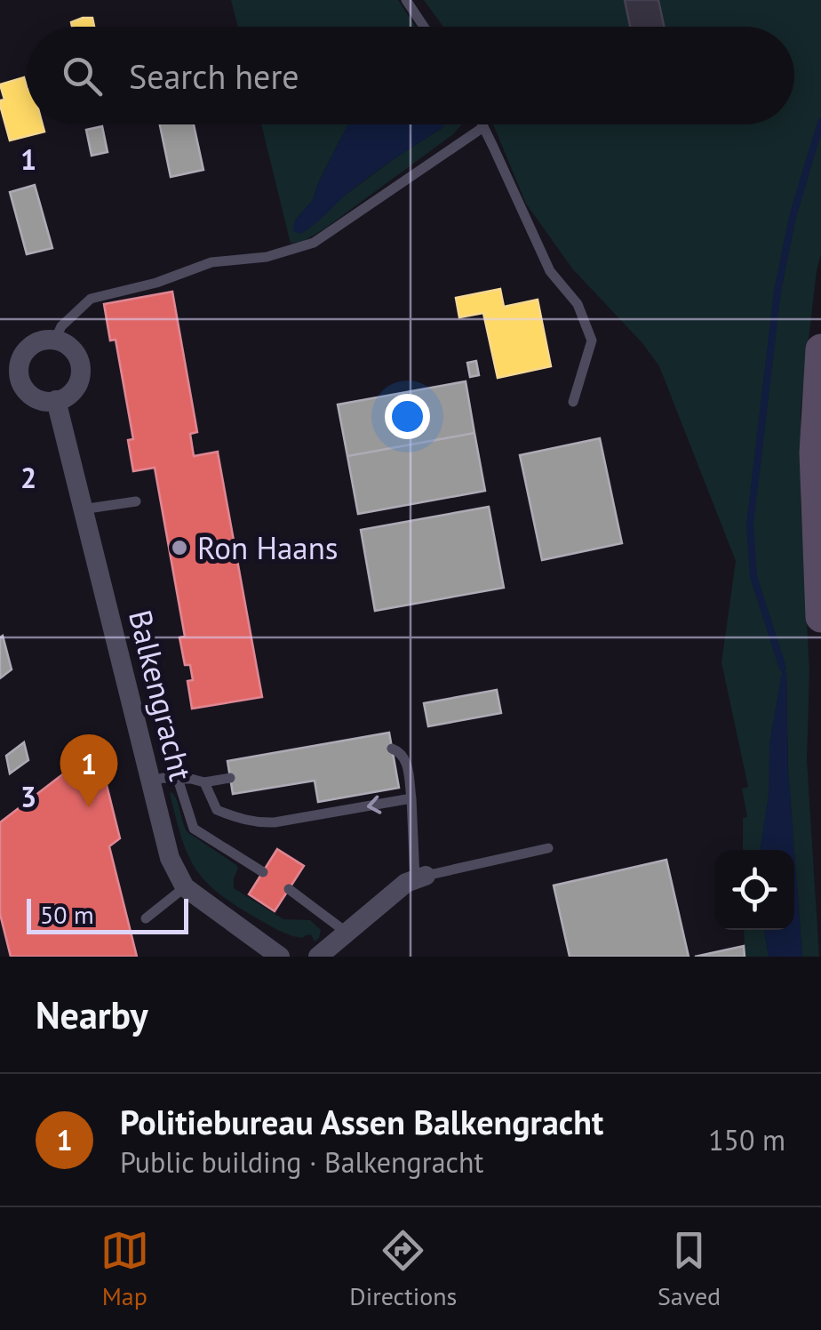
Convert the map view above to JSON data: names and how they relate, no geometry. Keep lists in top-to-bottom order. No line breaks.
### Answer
{"streets":{"street":["Balkengracht"]},"places":["Ron Haans"],"scale_bar":"50 m","page":{"search":"Search here","pins":"1","scale":"50 m","heading":"Nearby","list":[{"mark":"1","name":"Politiebureau Assen Balkengracht","note":"Public building · Balkengracht","value":"150 m"}],"nav":["Map","Directions","Saved"]},"grid":{"rows":["1","2","3"]}}
